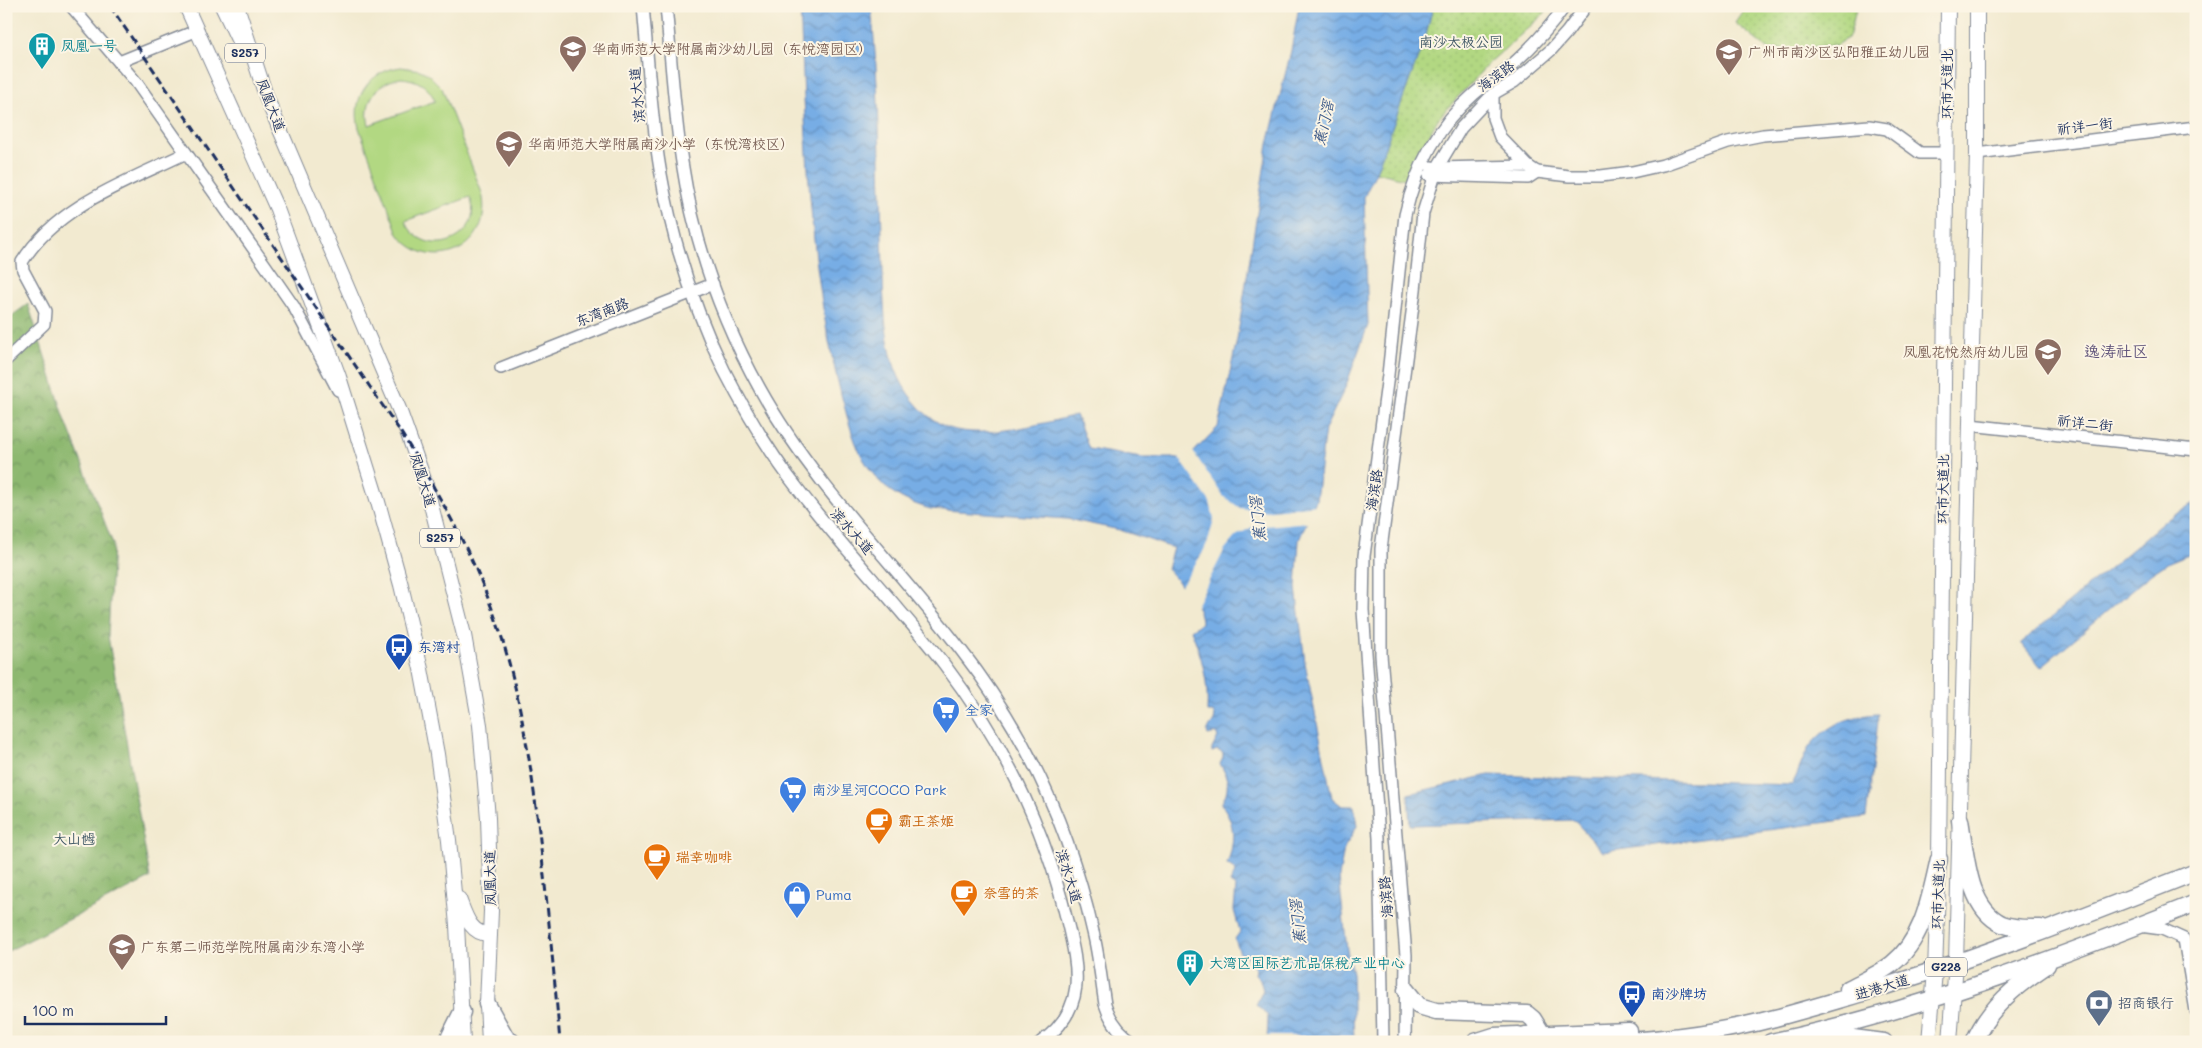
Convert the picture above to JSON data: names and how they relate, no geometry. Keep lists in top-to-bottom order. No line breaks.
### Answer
{"streets":{"highway":["G228","进港大道"],"main road":["S257","环市大道北","凤凰大道"],"street":["海滨路","滨水大道","祈详一街","东湾南路","祈详二街"]},"crossings":[["S257","凤凰大道"],["环市大道北","祈详一街"],["环市大道北","祈详二街"],["环市大道北","进港大道"],["滨水大道","东湾南路"]],"districts":["逸涛社区"],"water":["蕉门滘"],"parks":["南沙太极公园","大山乸"],"places":{"building":["凤凰一号","大湾区国际艺术品保税产业中心"],"school or university":["华南师范大学附属南沙幼儿园（东悦湾园区）","广州市南沙区弘阳雅正幼儿园","华南师范大学附属南沙小学（东悦湾校区）","凤凰花悦然府幼儿园","广东第二师范学院附属南沙东湾小学"],"bus stop":["东湾村","南沙牌坊"],"supermarket":["全家","南沙星河COCO Park"],"cafe":["霸王茶姬","瑞幸咖啡","奈雪的茶"],"shop":["Puma"],"bank":["招商银行"]},"scale_bar":"100 m"}
